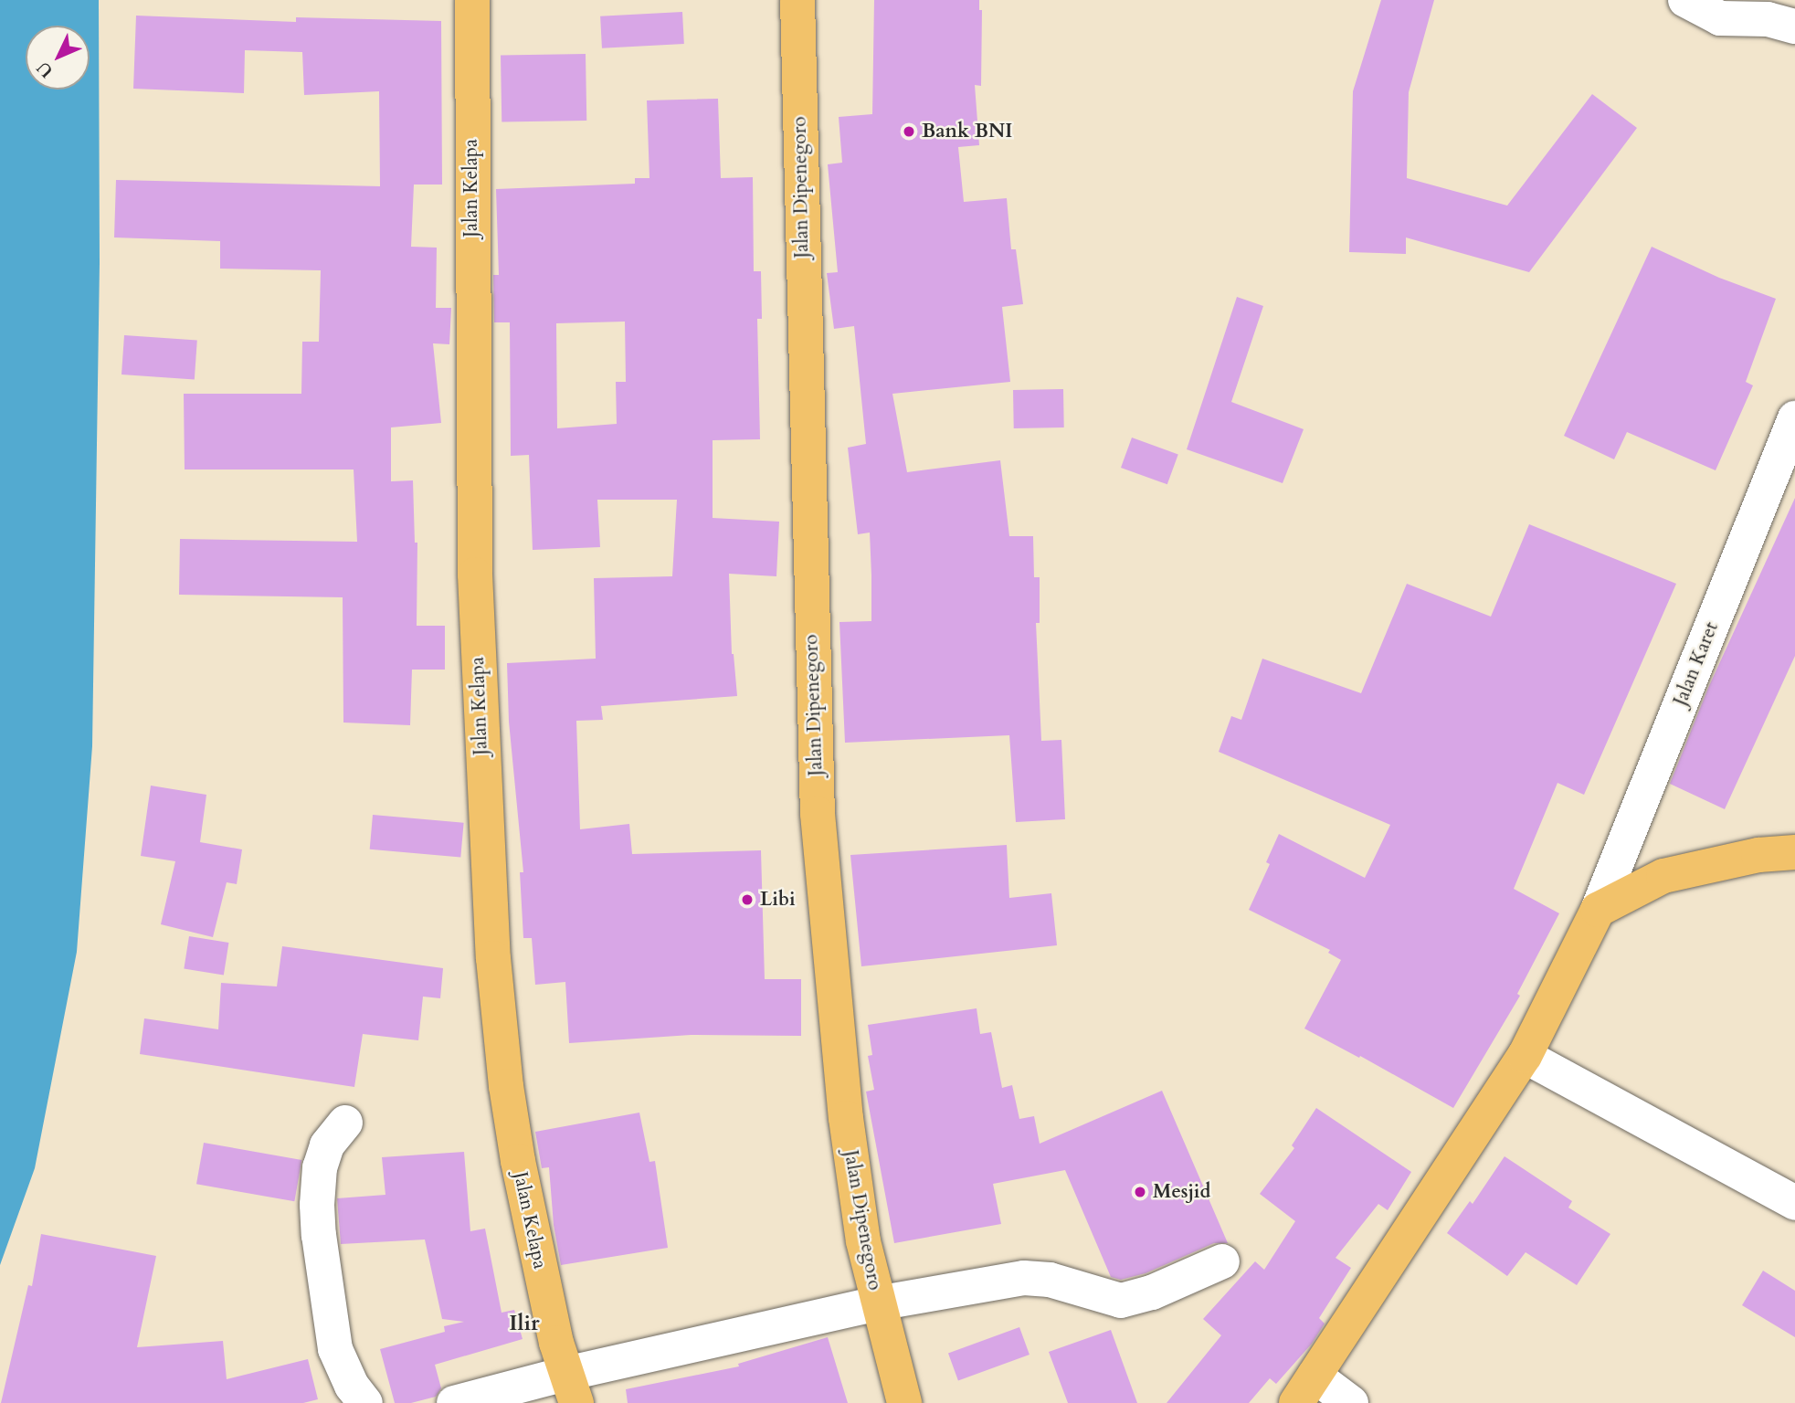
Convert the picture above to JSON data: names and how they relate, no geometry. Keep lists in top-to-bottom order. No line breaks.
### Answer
{"streets":{"main road":["Jalan Dipenegoro","Jalan Kelapa"],"street":["Jalan Karet"]},"districts":["Ilir"],"places":["Bank BNI","Libi","Mesjid"],"north":"bottom left"}
